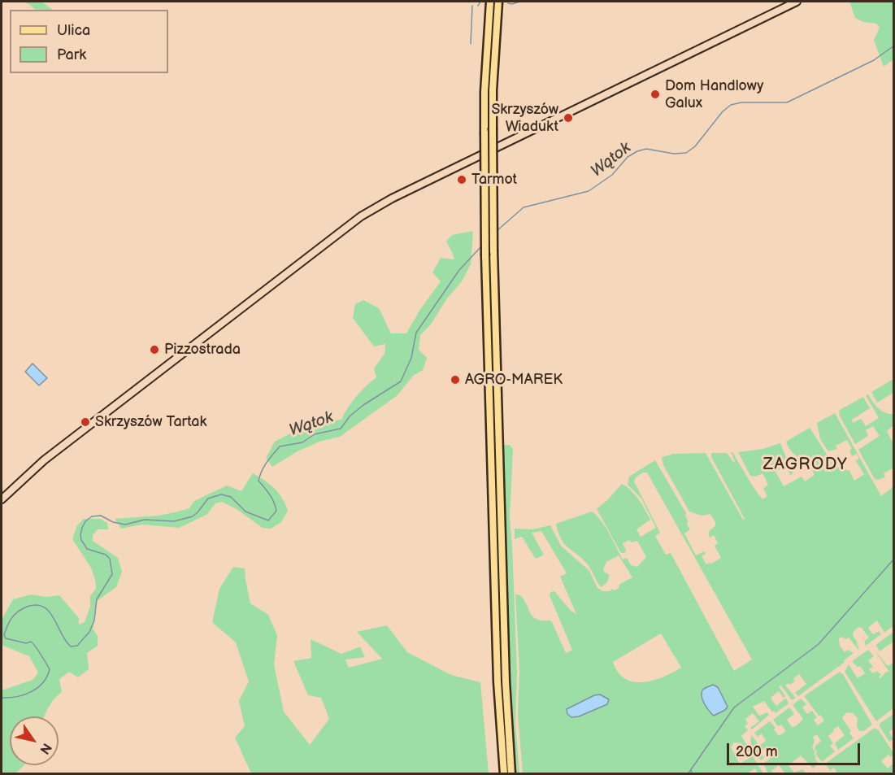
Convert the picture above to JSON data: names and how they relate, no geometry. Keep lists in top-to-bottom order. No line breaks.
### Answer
{"districts":["ZAGRODY"],"water":["Wątok"],"places":["Dom Handlowy Galux","Skrzyszów Wiadukt","Tarmot","Pizzostrada","AGRO-MAREK","Skrzyszów Tartak"],"legend":["Ulica","Park"],"scale_bar":"200 m","north":"bottom right"}
